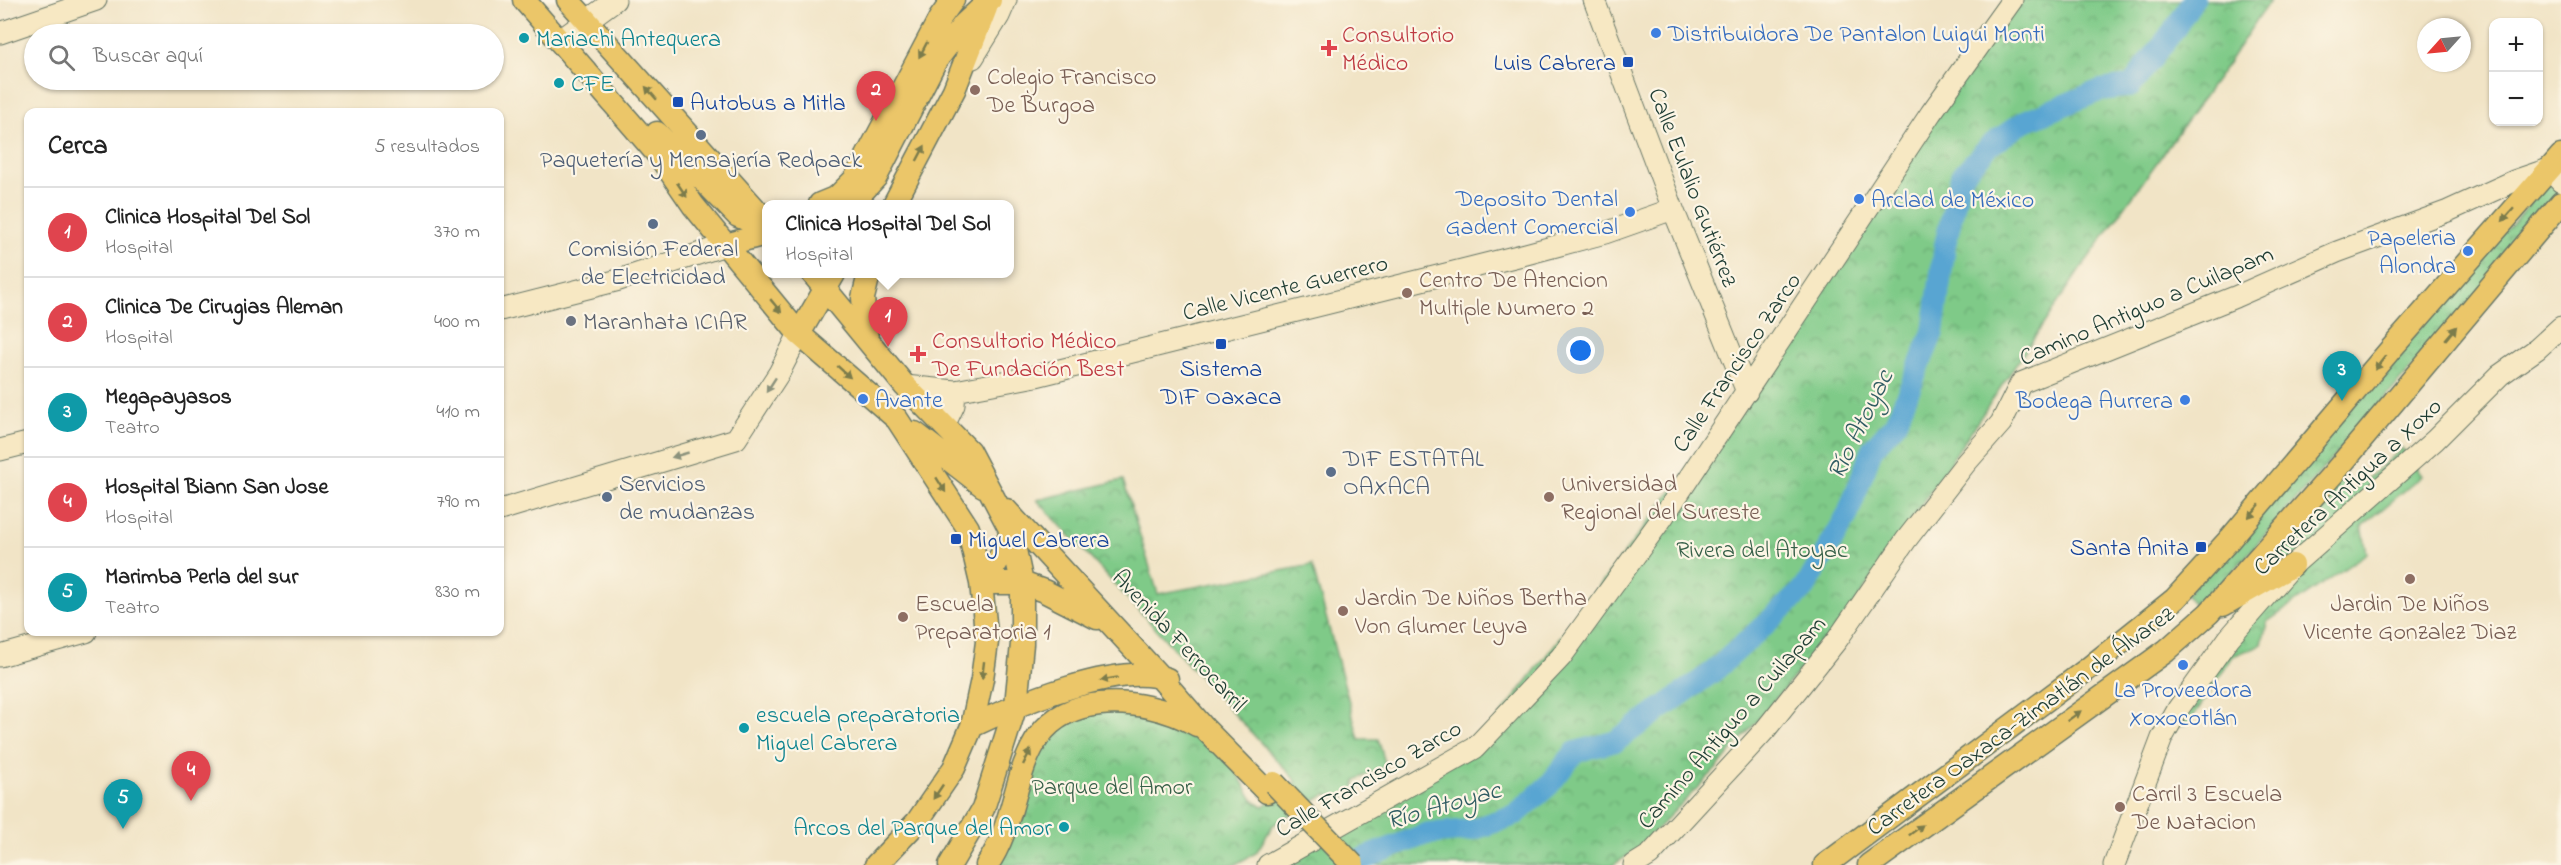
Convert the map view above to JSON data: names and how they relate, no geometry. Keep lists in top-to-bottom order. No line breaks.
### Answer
{"streets":{"main road":["Avenida Ferrocarril","Carretera Oaxaca-Zimatlán de Álvarez"],"street":["Calle Eulalio Gutiérrez","Calle Vicente Guerrero","Camino Antiguo a Cuilapam","Calle Francisco Zarco","Carretera Antigua a Xoxo"]},"crossings":[["Calle Eulalio Gutiérrez","Calle Vicente Guerrero"],["Calle Eulalio Gutiérrez","Calle Francisco Zarco"],["Calle Vicente Guerrero","Avenida Ferrocarril"],["Camino Antiguo a Cuilapam","Carretera Oaxaca-Zimatlán de Álvarez"]],"water":["Río Atoyac"],"parks":["Rivera del Atoyac","Parque del Amor"],"places":{"other":["Distribuidora De Pantalon Luigui Monti","Mariachi Antequera","CFE","Colegio Francisco De Burgoa","Paquetería y Mensajería Redpack","Arclad de México","Deposito Dental Gadent Comercial","Comisión Federal de Electricidad","Papeleria Alondra","Centro De Atencion Multiple Numero 2","Maranhata ICIAR","Avante","Bodega Aurrera","DIF ESTATAL OAXACA","Servicios de mudanzas","Universidad Regional del Sureste","Jardin De Niños Vicente Gonzalez Diaz","Jardin De Niños Bertha Von Glumer Leyva","Escuela Preparatoria 1","La Proveedora Xoxocotlán","escuela preparatoria Miguel Cabrera","Carril 3 Escuela De Natacion","Arcos del Parque del Amor"],"health":["Consultorio Médico","Consultorio Médico De Fundación Best"],"transit":["Luis Cabrera","Autobus a Mitla","Sistema DIF Oaxaca","Miguel Cabrera","Santa Anita"]},"north":"bottom left","page":{"map_buttons":["+","−"],"search":"Buscar aquí","pins":["2","1","3","4","5"],"heading":["Cerca","5 resultados"],"list":[{"mark":"1","name":"Clinica Hospital Del Sol","note":"Hospital","value":"370 m"},{"mark":"2","name":"Clinica De Cirugias Aleman","note":"Hospital","value":"400 m"},{"mark":"3","name":"Megapayasos","note":"Teatro","value":"410 m"},{"mark":"4","name":"Hospital Biann San Jose","note":"Hospital","value":"790 m"},{"mark":"5","name":"Marimba Perla del sur","note":"Teatro","value":"830 m"}],"popup":["Clinica Hospital Del Sol","Hospital"]}}
